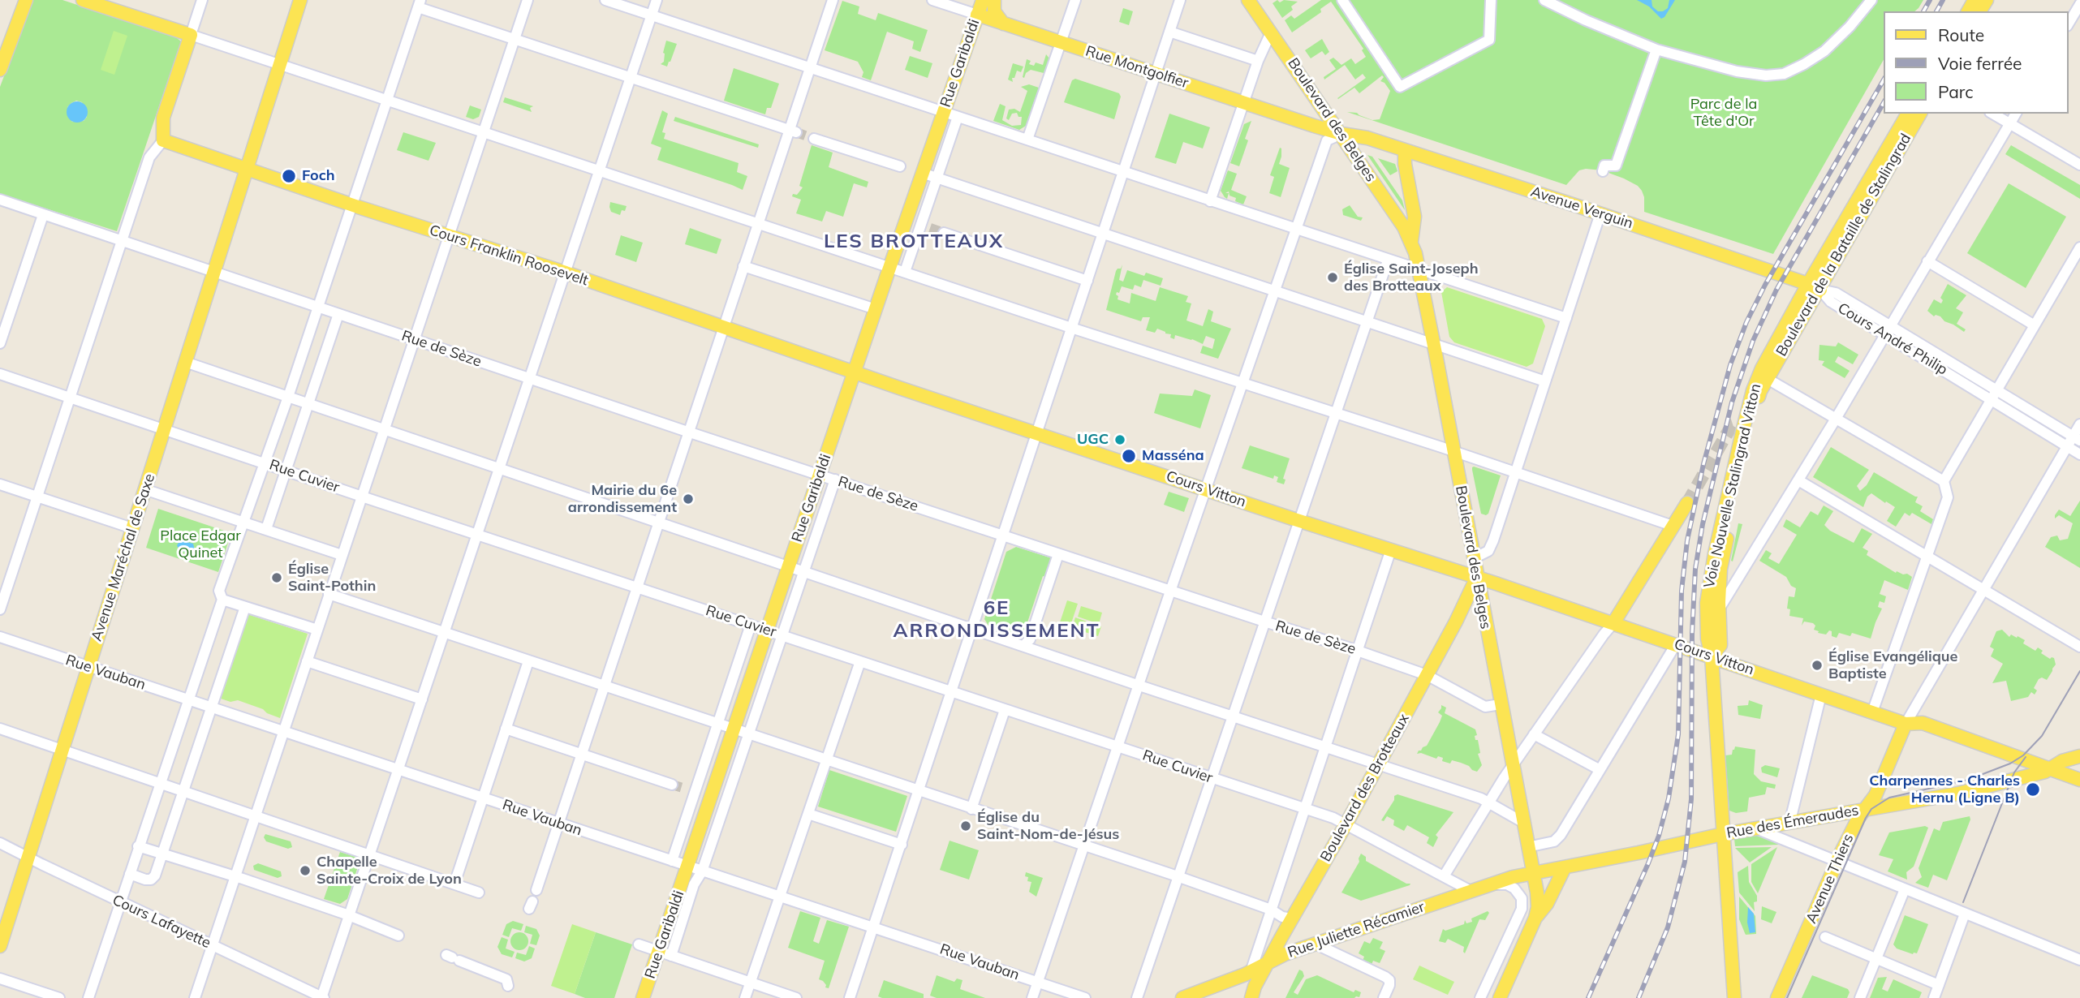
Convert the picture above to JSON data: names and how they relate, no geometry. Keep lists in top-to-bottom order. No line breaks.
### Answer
{"streets":{"main road":["Rue Garibaldi","Rue Montgolfier","Boulevard des Belges","Avenue Verguin","Boulevard de la Bataille de Stalingrad","Cours Franklin Roosevelt","Voie Nouvelle Stalingrad Vitton","Cours Vitton","Avenue Maréchal de Saxe","Boulevard des Brotteaux","Rue des Émeraudes","Avenue Thiers","Rue Juliette Récamier"],"street":["Cours André Philip","Rue de Sèze","Rue Cuvier","Rue Vauban","Cours Lafayette"]},"crossings":[["Rue Garibaldi","Rue Montgolfier"],["Rue Garibaldi","Cours Franklin Roosevelt"],["Rue Garibaldi","Rue de Sèze"],["Rue Garibaldi","Rue Cuvier"],["Rue Garibaldi","Cours Vitton"],["Rue Garibaldi","Rue Vauban"],["Rue Montgolfier","Boulevard des Belges"],["Rue Montgolfier","Avenue Verguin"],["Boulevard des Belges","Avenue Verguin"],["Boulevard des Belges","Rue de Sèze"],["Boulevard des Belges","Cours Vitton"],["Boulevard des Belges","Boulevard des Brotteaux"],["Boulevard des Belges","Rue des Émeraudes"],["Boulevard des Belges","Rue Juliette Récamier"],["Avenue Verguin","Boulevard de la Bataille de Stalingrad"],["Avenue Verguin","Cours André Philip"],["Boulevard de la Bataille de Stalingrad","Cours André Philip"],["Boulevard de la Bataille de Stalingrad","Voie Nouvelle Stalingrad Vitton"],["Cours Franklin Roosevelt","Cours Vitton"],["Cours Franklin Roosevelt","Avenue Maréchal de Saxe"],["Cours André Philip","Avenue Thiers"],["Rue de Sèze","Avenue Maréchal de Saxe"],["Rue de Sèze","Boulevard des Brotteaux"],["Rue Cuvier","Avenue Maréchal de Saxe"],["Rue Cuvier","Boulevard des Brotteaux"],["Rue Cuvier","Rue Juliette Récamier"],["Voie Nouvelle Stalingrad Vitton","Cours Vitton"],["Cours Vitton","Boulevard des Brotteaux"],["Cours Vitton","Rue des Émeraudes"],["Cours Vitton","Avenue Thiers"],["Avenue Maréchal de Saxe","Rue Vauban"],["Avenue Maréchal de Saxe","Cours Lafayette"],["Boulevard des Brotteaux","Rue Juliette Récamier"],["Rue des Émeraudes","Avenue Thiers"],["Rue des Émeraudes","Rue Juliette Récamier"]],"districts":["LES BROTTEAUX","6E ARRONDISSEMENT"],"parks":["Parc de la Tête d'Or","Place Edgar Quinet"],"places":["Foch","Église Saint-Joseph des Brotteaux","UGC","Masséna","Mairie du 6e arrondissement","Église Saint-Pothin","Église Evangélique Baptiste","Charpennes - Charles Hernu (Ligne B)","Église du Saint-Nom-de-Jésus","Chapelle Sainte-Croix de Lyon"],"legend":["Route","Voie ferrée","Parc"]}
